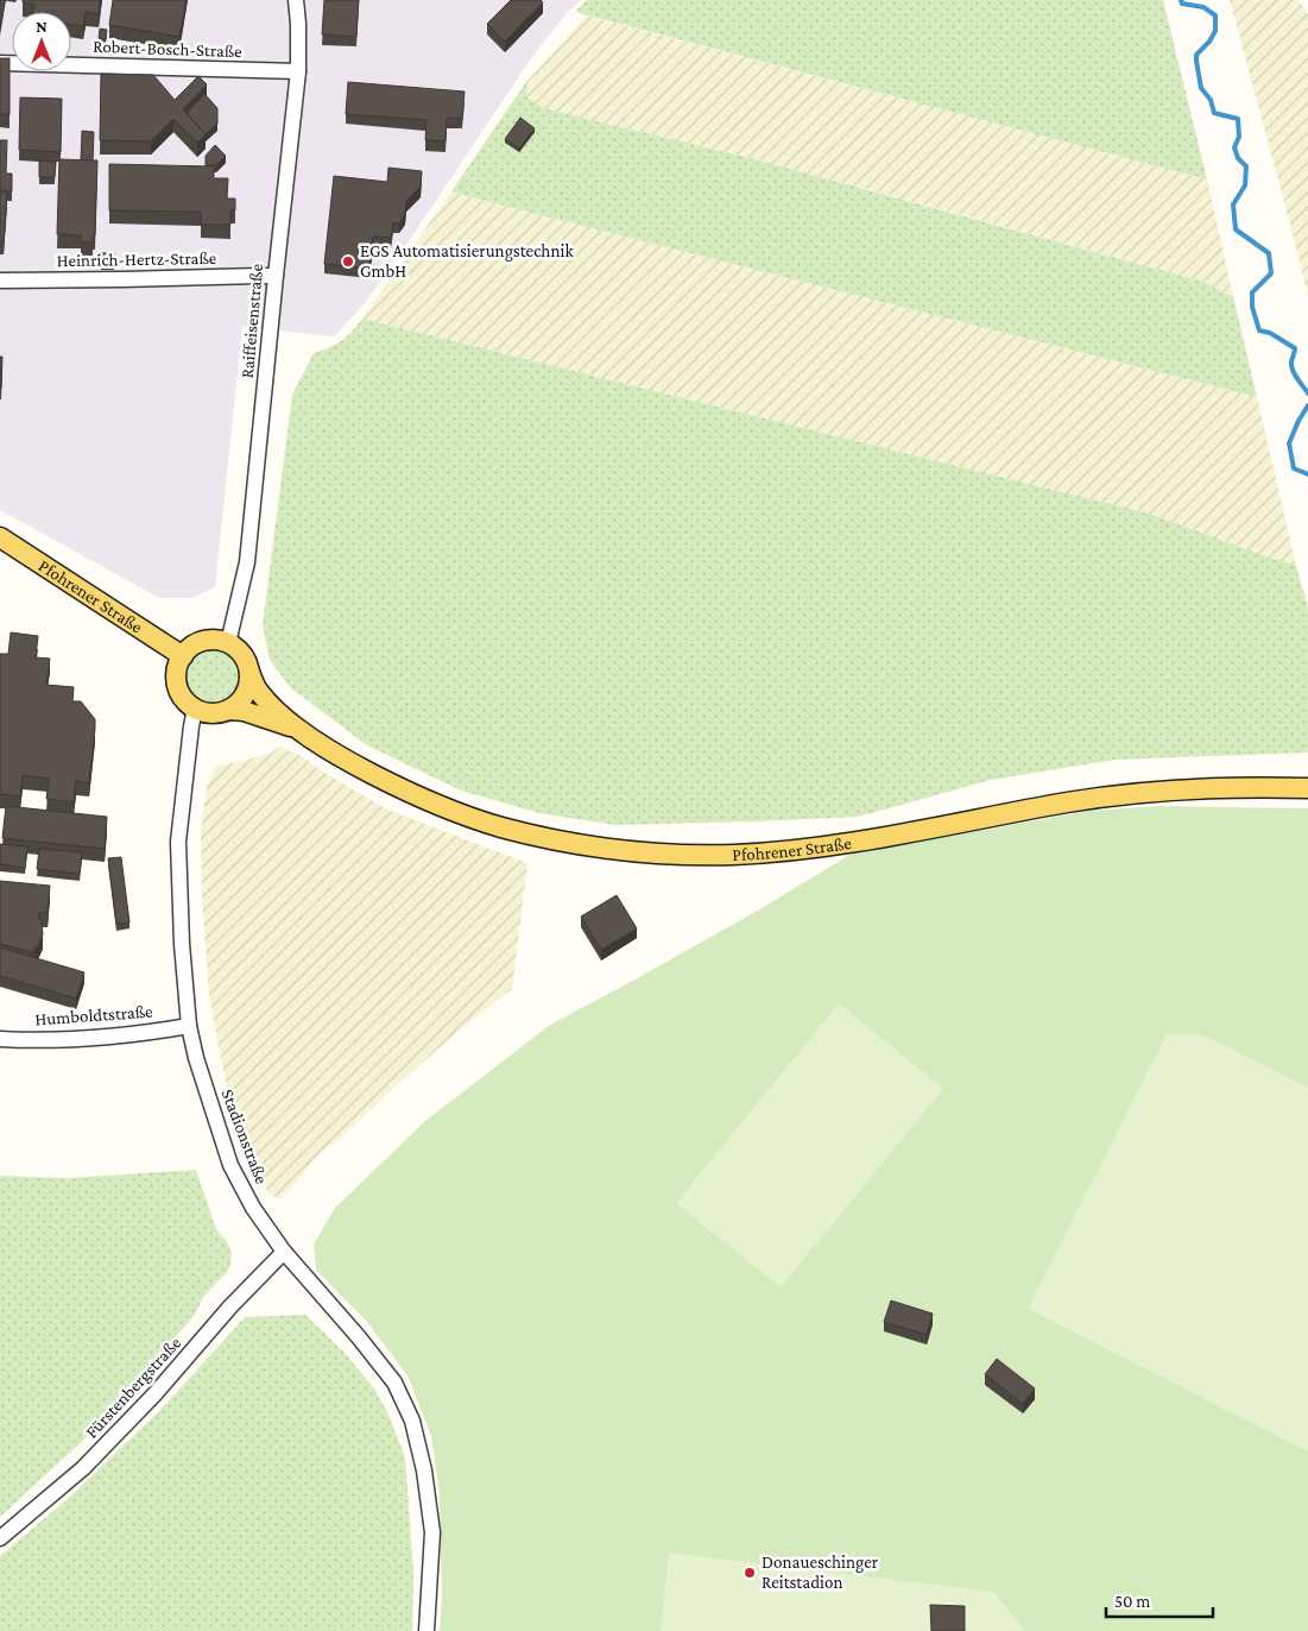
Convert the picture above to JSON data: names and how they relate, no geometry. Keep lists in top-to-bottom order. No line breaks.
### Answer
{"streets":{"main road":["Pfohrener Straße"],"street":["Robert-Bosch-Straße","Heinrich-Hertz-Straße","Raiffeisenstraße","Humboldtstraße","Stadionstraße","Fürstenbergstraße"]},"crossings":[["Robert-Bosch-Straße","Raiffeisenstraße"],["Heinrich-Hertz-Straße","Raiffeisenstraße"],["Raiffeisenstraße","Pfohrener Straße"],["Raiffeisenstraße","Stadionstraße"],["Pfohrener Straße","Stadionstraße"],["Humboldtstraße","Stadionstraße"],["Stadionstraße","Fürstenbergstraße"]],"places":["EGS Automatisierungstechnik GmbH","Donaueschinger Reitstadion"],"scale_bar":"50 m","north":"top"}
